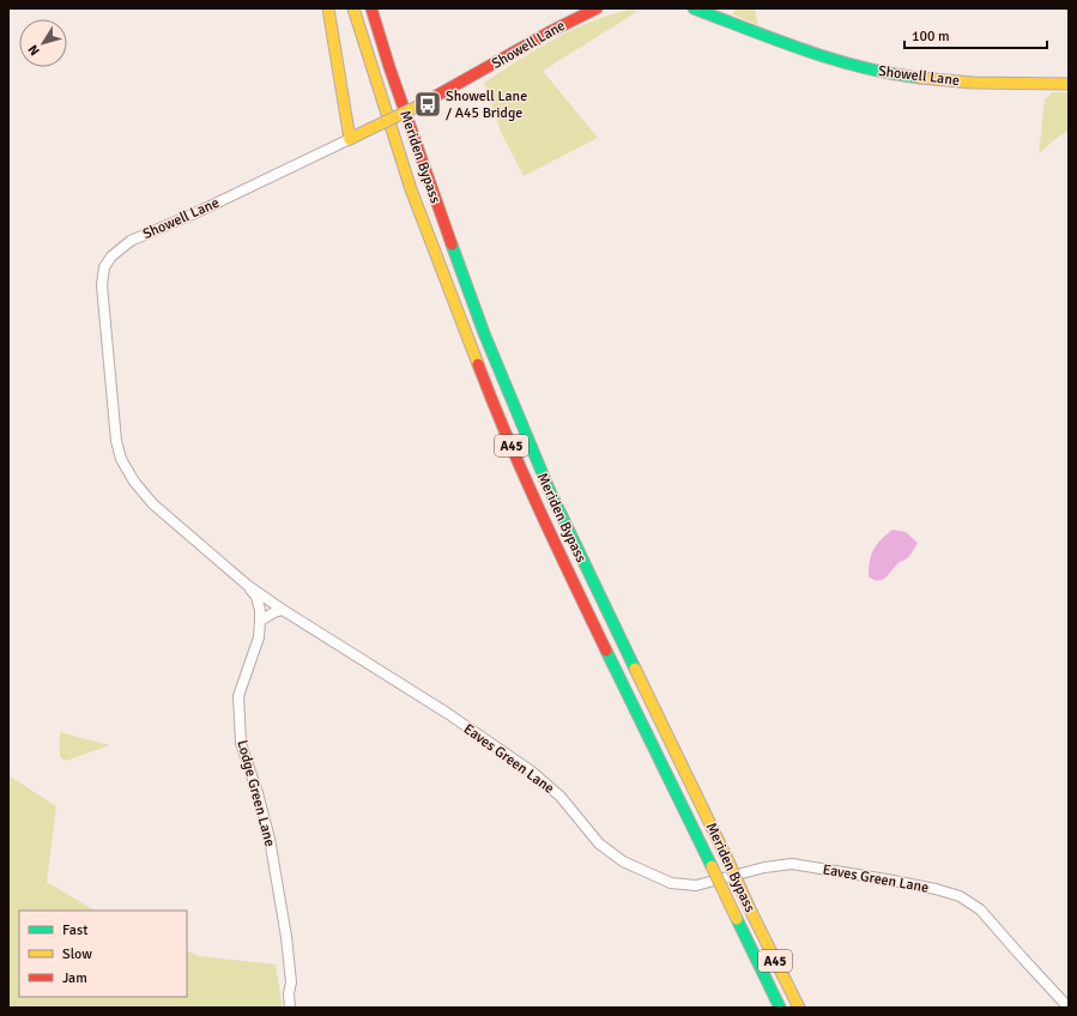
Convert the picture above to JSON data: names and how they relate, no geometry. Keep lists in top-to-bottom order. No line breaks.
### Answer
{"streets":{"main road":["Showell Lane","Meriden Bypass","A45"],"street":["Eaves Green Lane","Lodge Green Lane"]},"crossings":[["Showell Lane","Eaves Green Lane"],["Showell Lane","Lodge Green Lane"],["Eaves Green Lane","Lodge Green Lane"]],"places":{"bus stop":["Showell Lane / A45 Bridge"]},"legend":["Fast","Slow","Jam"],"scale_bar":"100 m","north":"bottom left"}
